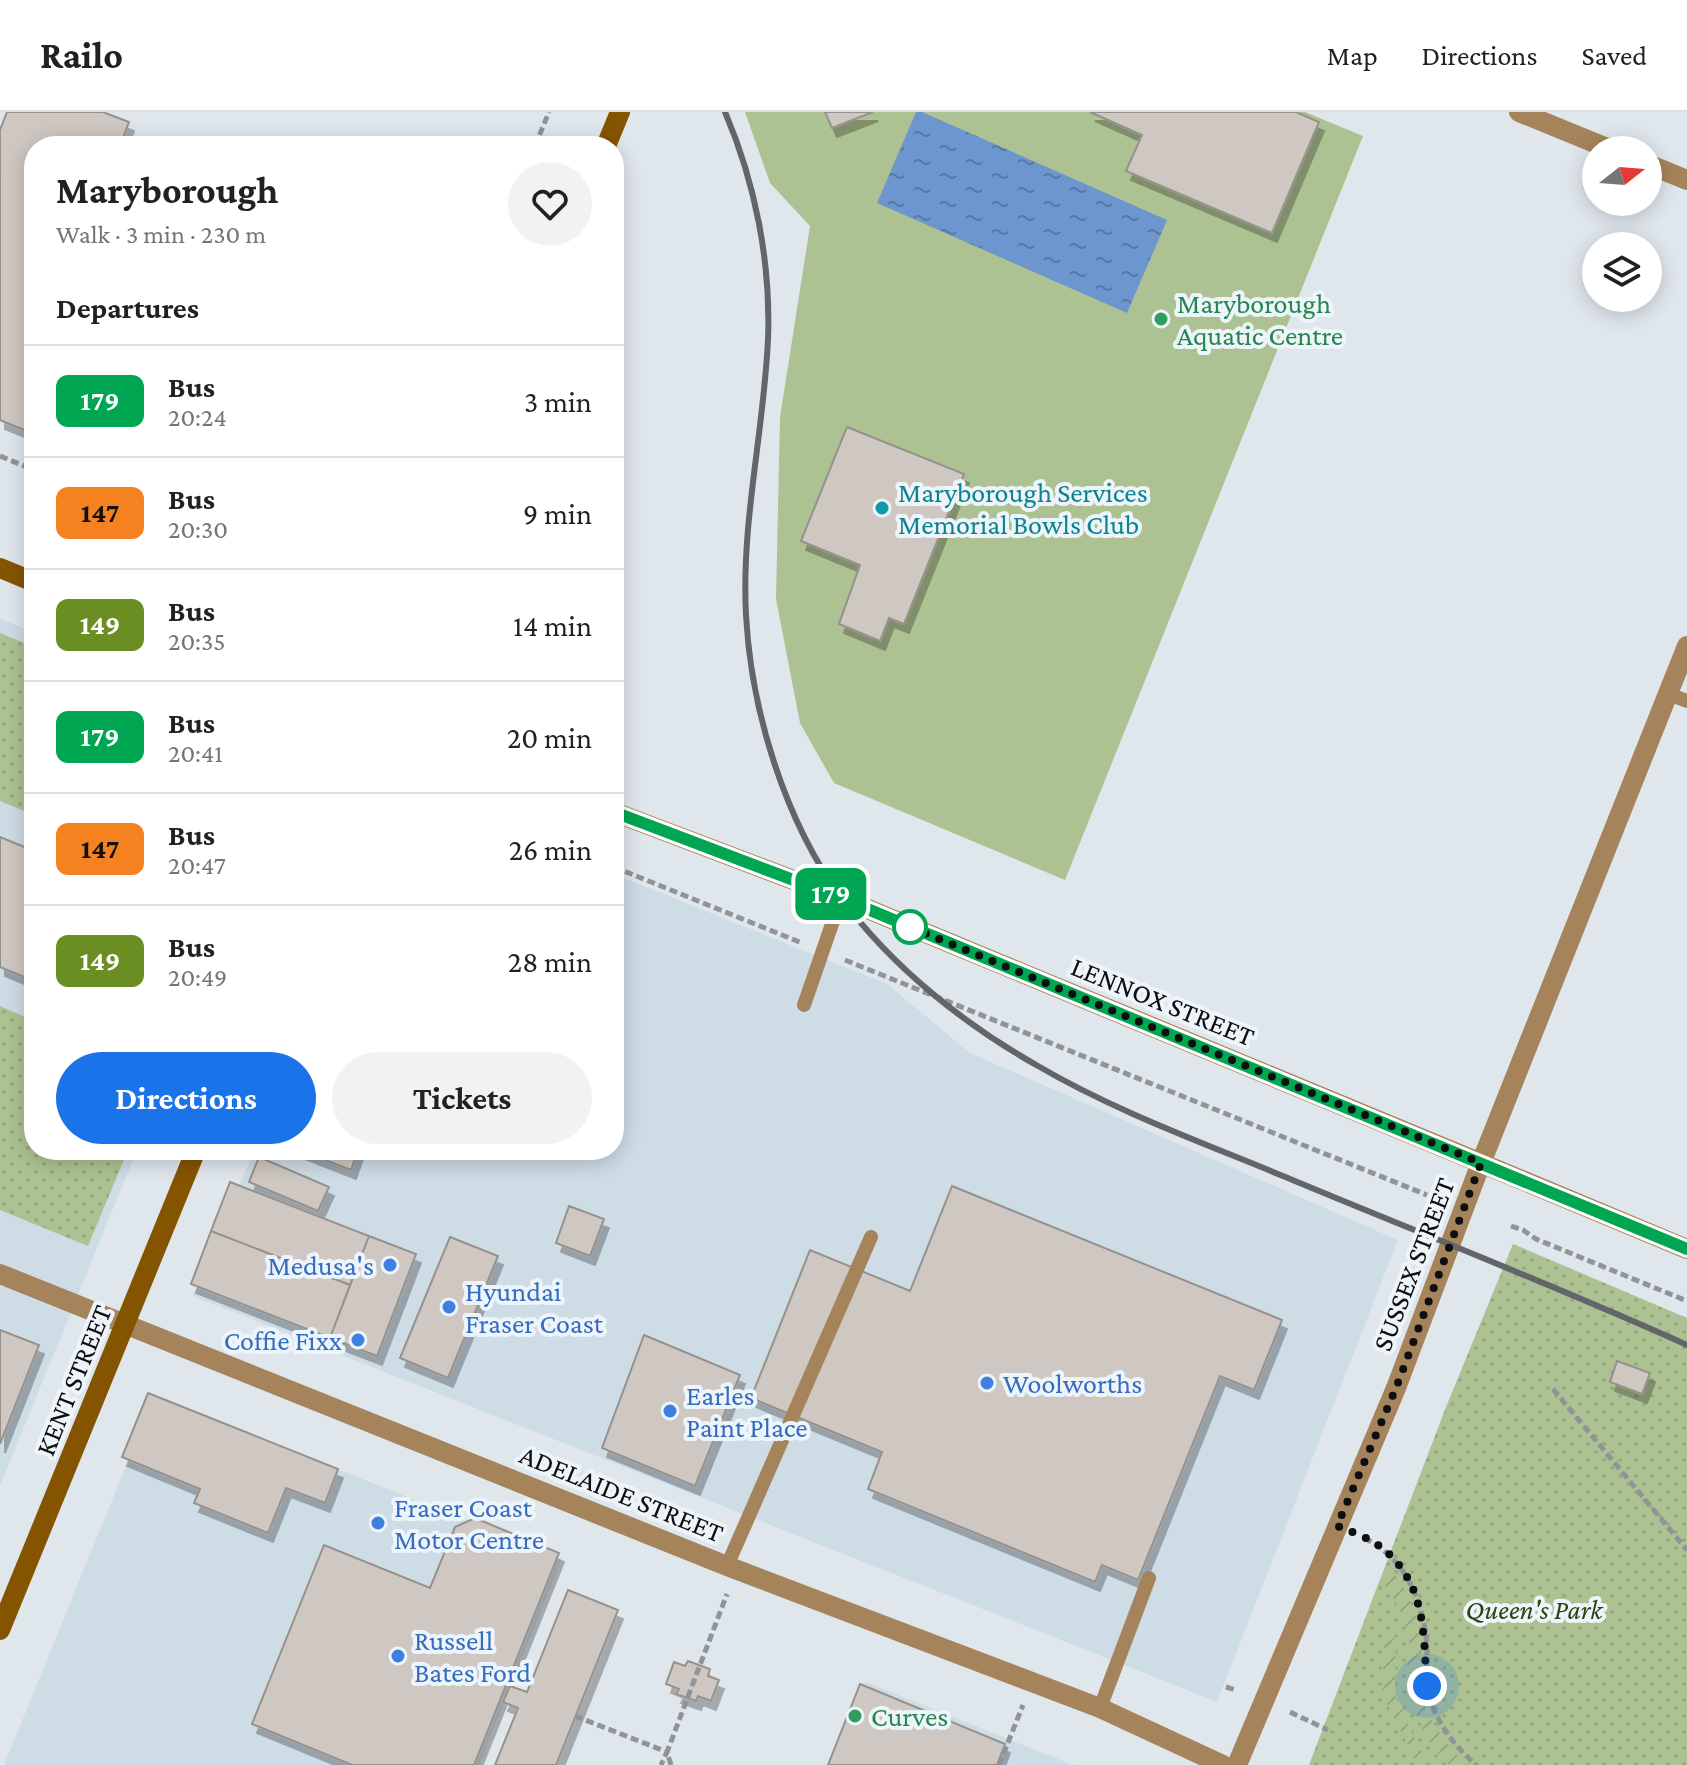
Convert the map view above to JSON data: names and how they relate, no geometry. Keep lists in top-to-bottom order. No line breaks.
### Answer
{"streets":{"main road":["KENT STREET"],"street":["LENNOX STREET","SUSSEX STREET","ADELAIDE STREET"]},"crossings":[["LENNOX STREET","SUSSEX STREET"],["KENT STREET","ADELAIDE STREET"]],"parks":["Queen's Park"],"places":["Maryborough Aquatic Centre","Maryborough Services Memorial Bowls Club","Medusa's","Hyundai Fraser Coast","Coffie Fixx","Woolworths","Earles Paint Place","Fraser Coast Motor Centre","Russell Bates Ford","Curves"],"lines":["bus line 179"],"north":"right","page":{"header":"Railo","nav":["Map","Directions","Saved"],"on_map":"179","heading":[["Maryborough","Walk · 3 min · 230 m"],"Departures"],"list":[{"mark":"179","name":"Bus","note":"20:24","value":"3 min"},{"mark":"147","name":"Bus","note":"20:30","value":"9 min"},{"mark":"149","name":"Bus","note":"20:35","value":"14 min"},{"mark":"179","name":"Bus","note":"20:41","value":"20 min"},{"mark":"147","name":"Bus","note":"20:47","value":"26 min"},{"mark":"149","name":"Bus","note":"20:49","value":"28 min"}],"buttons":["Directions","Tickets"]}}
